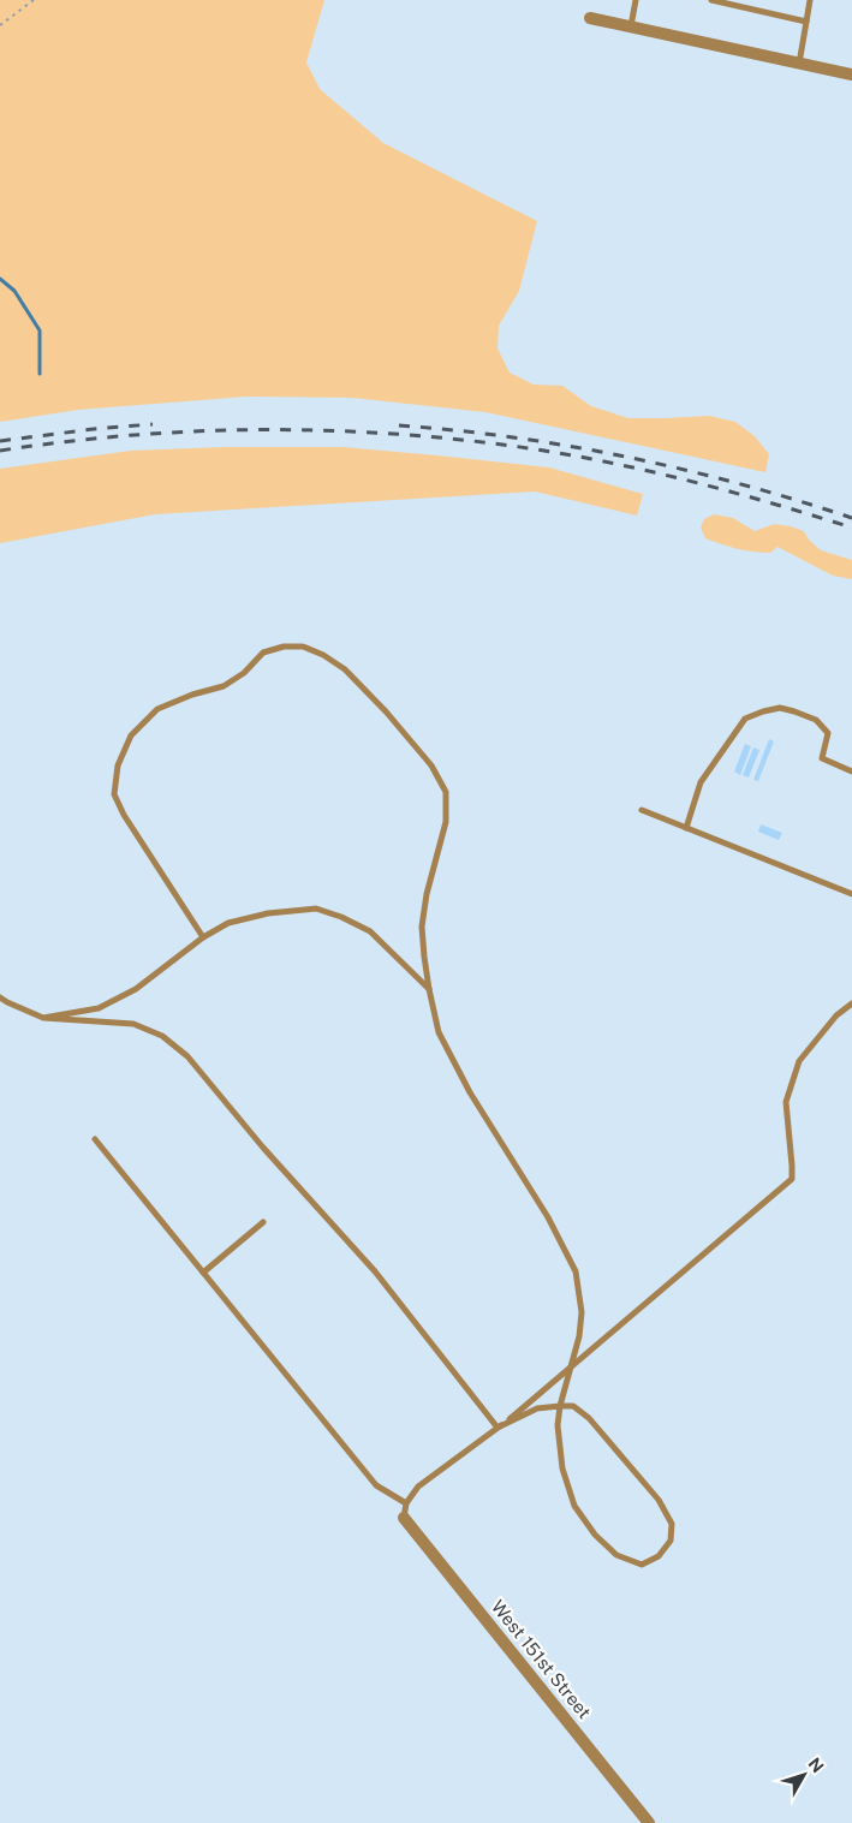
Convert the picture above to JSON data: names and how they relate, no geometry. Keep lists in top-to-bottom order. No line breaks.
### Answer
{"streets":{"street":["West 151st Street"]},"north":"top right"}
